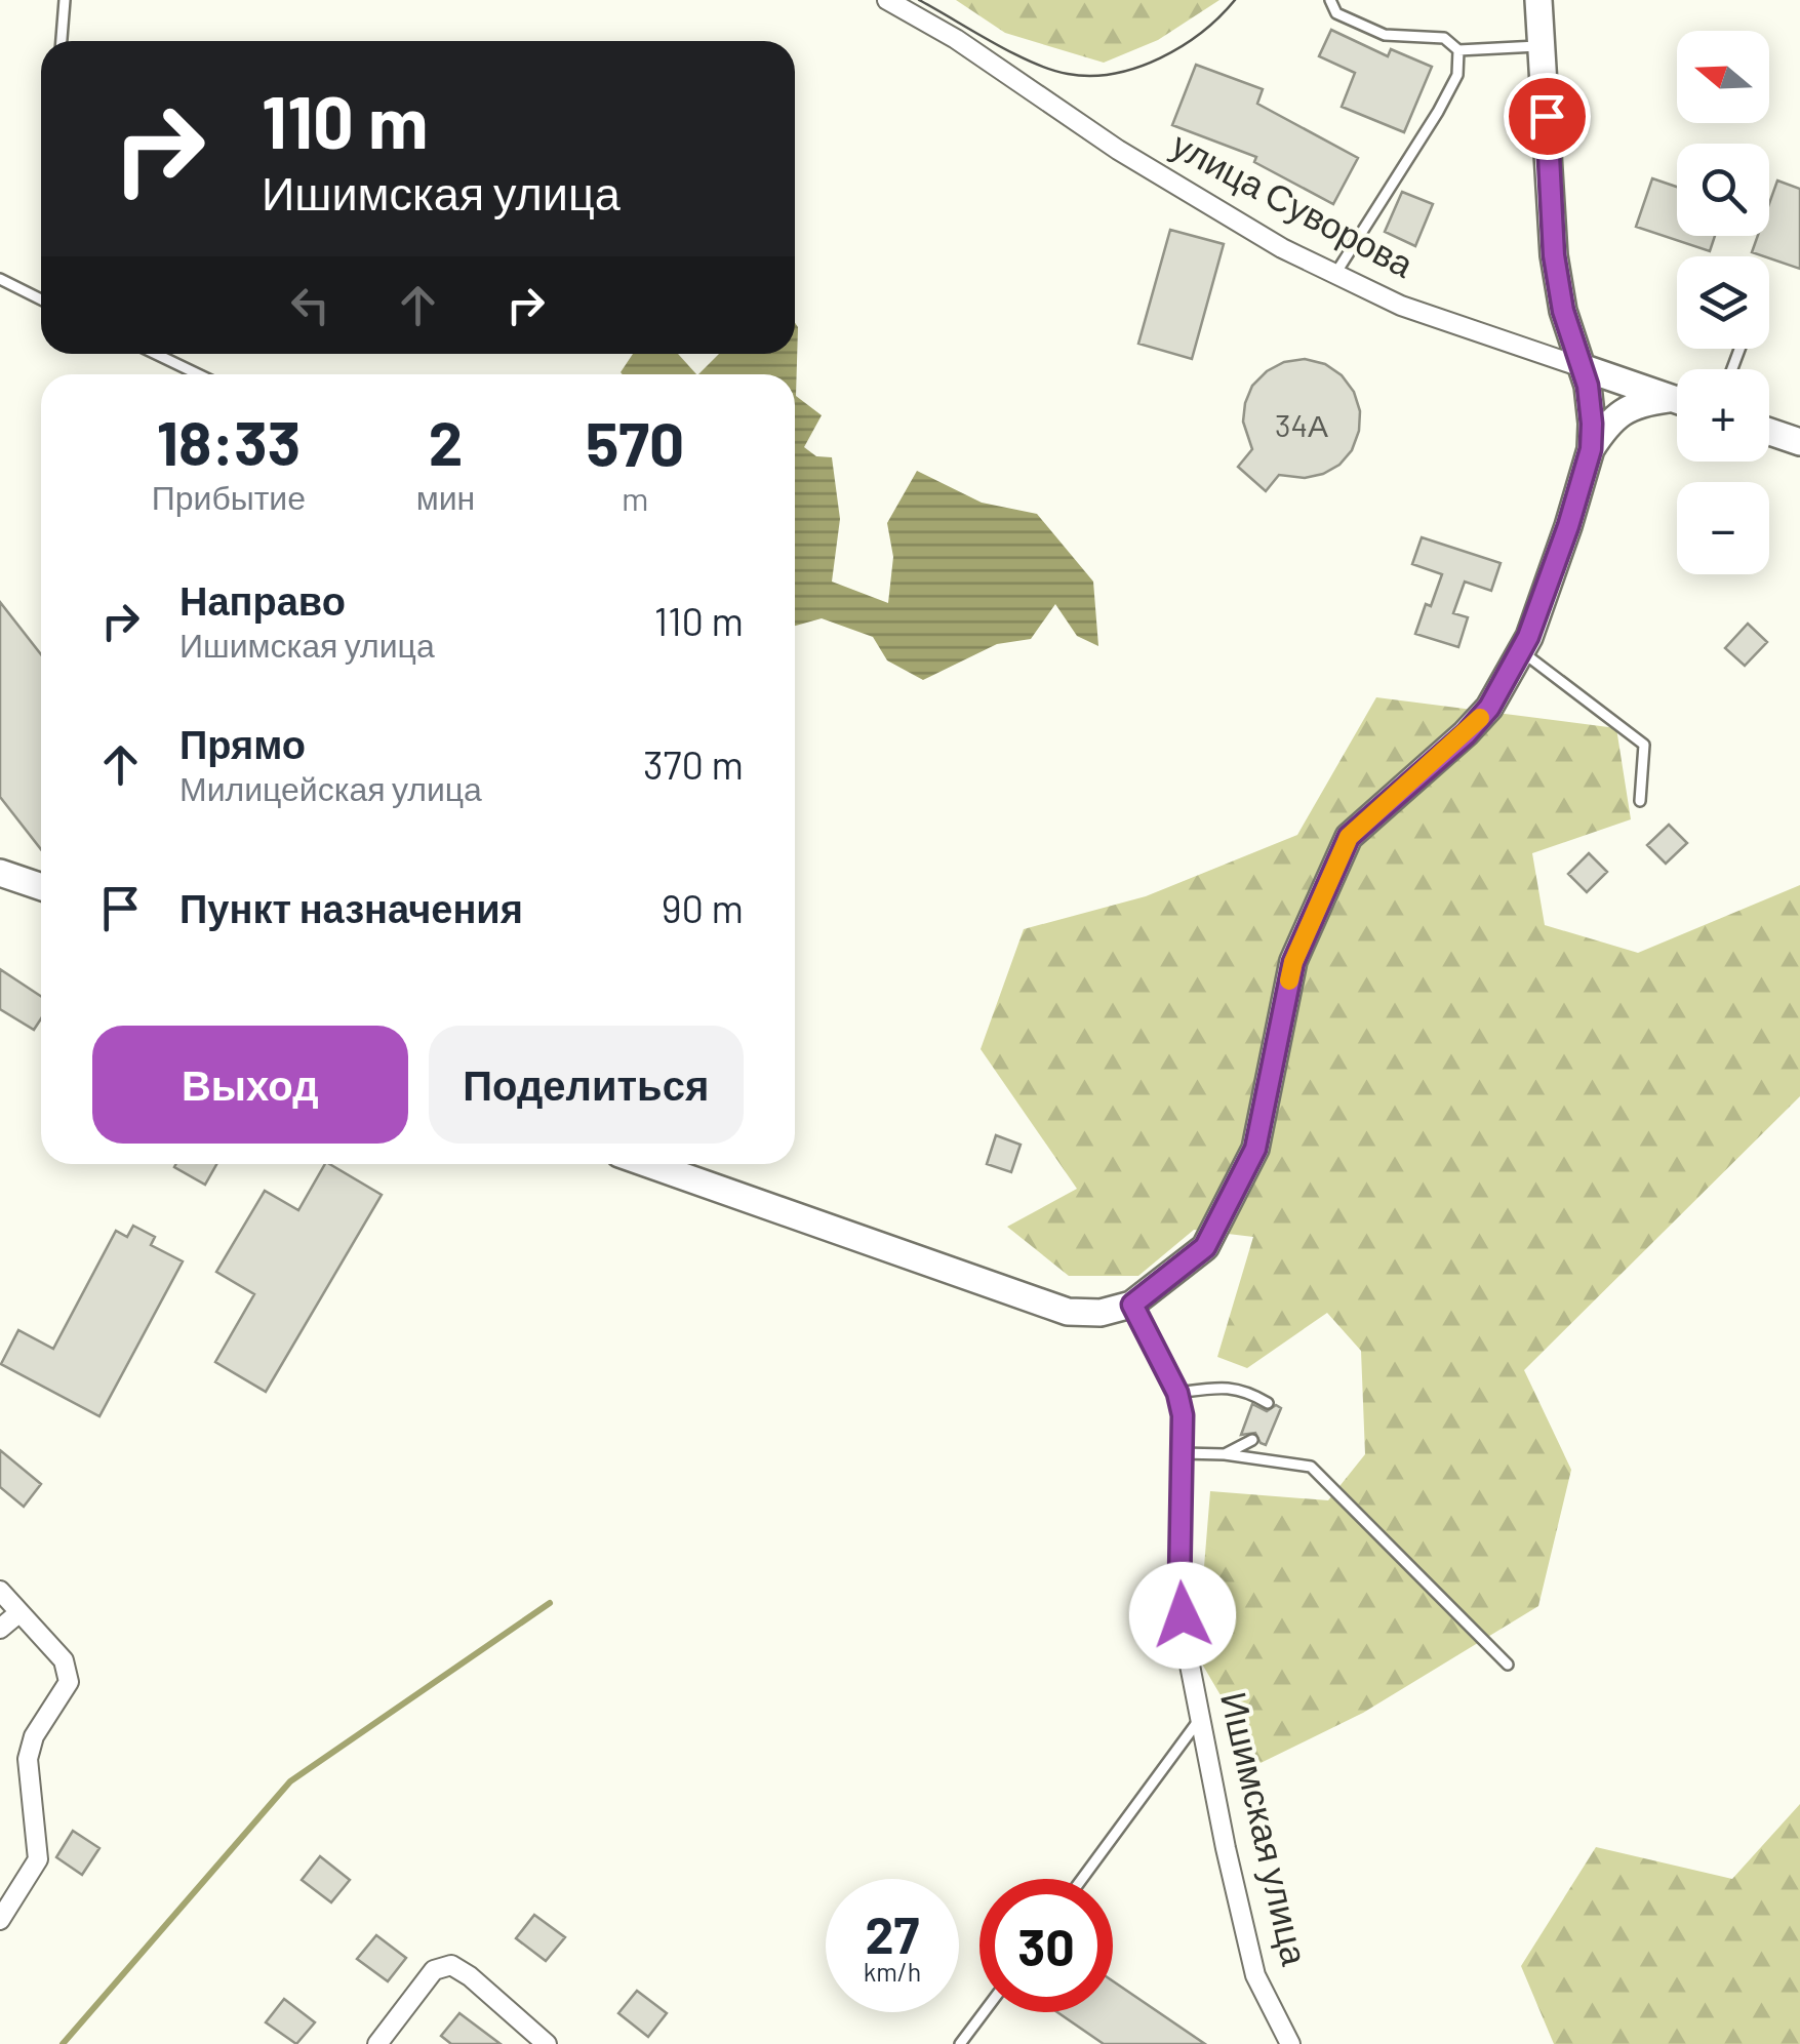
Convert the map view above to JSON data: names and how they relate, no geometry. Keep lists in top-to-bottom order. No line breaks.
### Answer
{"streets":{"main road":["улица Суворова"],"street":["Ишимская улица"]},"house_numbers":["34А"],"north":"left","page":{"map_buttons":["+","−"],"turn":["110 m","Ишимская улица"],"eta":["18:33","Прибытие","2","мин","570","m"],"list":[{"name":"Направо","note":"Ишимская улица","value":"110 m"},{"name":"Прямо","note":"Милицейская улица","value":"370 m"},{"name":"Пункт назначения","value":"90 m"}],"buttons":["Выход","Поделиться"],"speed":"27 km/h","limit":"30"}}
